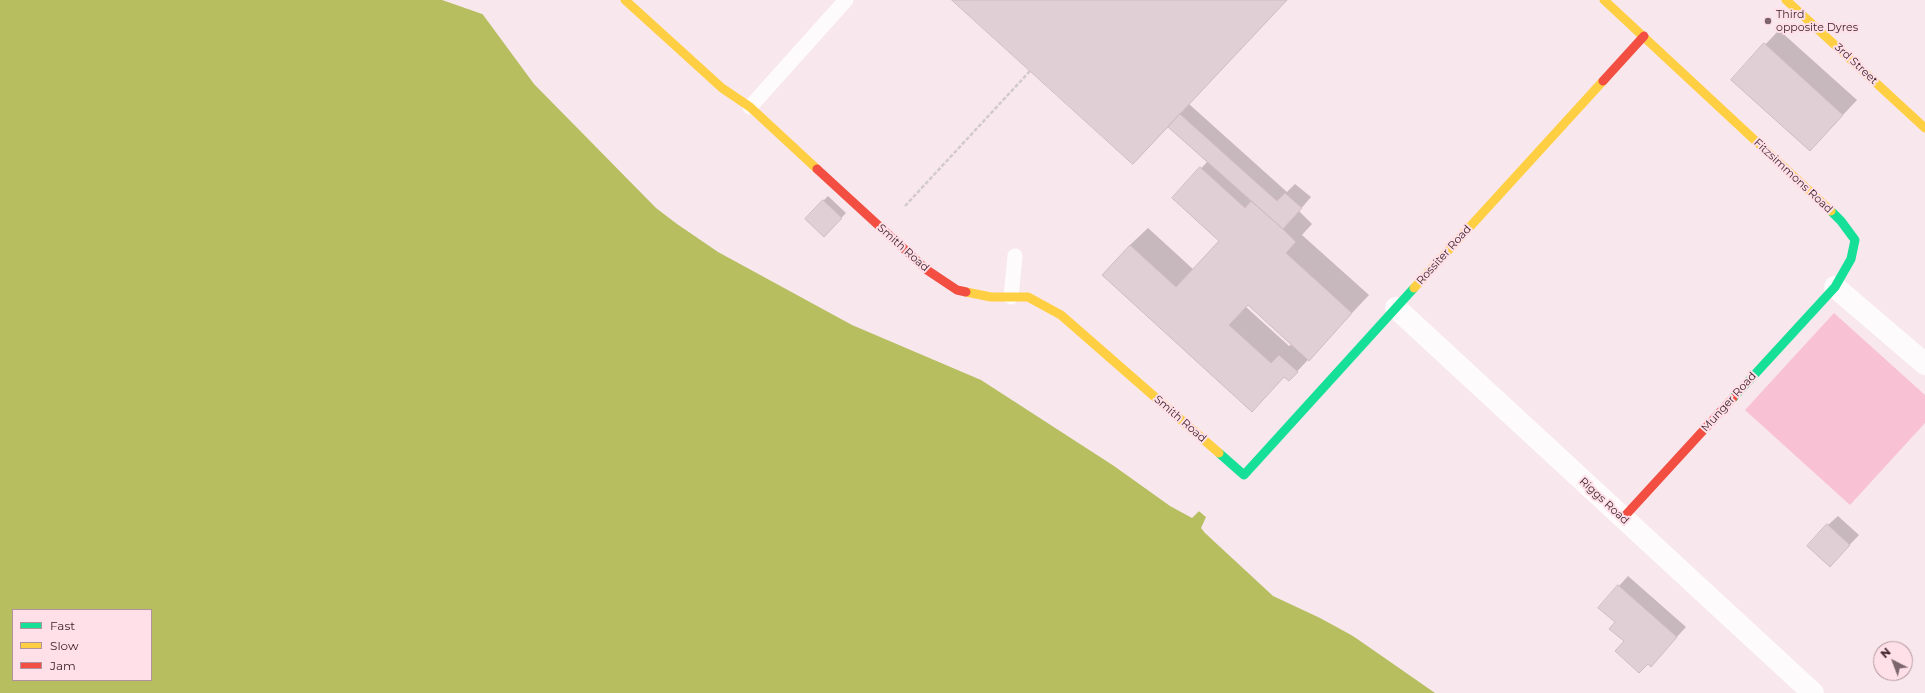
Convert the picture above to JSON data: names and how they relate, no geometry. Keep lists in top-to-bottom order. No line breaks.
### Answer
{"streets":{"street":["3rd Street","Fitzsimmons Road","Smith Road","Rossiter Road","Munger Road","Riggs Road"]},"crossings":[["Fitzsimmons Road","Rossiter Road"],["Fitzsimmons Road","Munger Road"],["Smith Road","Rossiter Road"],["Rossiter Road","Riggs Road"],["Munger Road","Riggs Road"]],"places":["Third opposite Dyres"],"legend":["Fast","Slow","Jam"],"north":"top left"}
